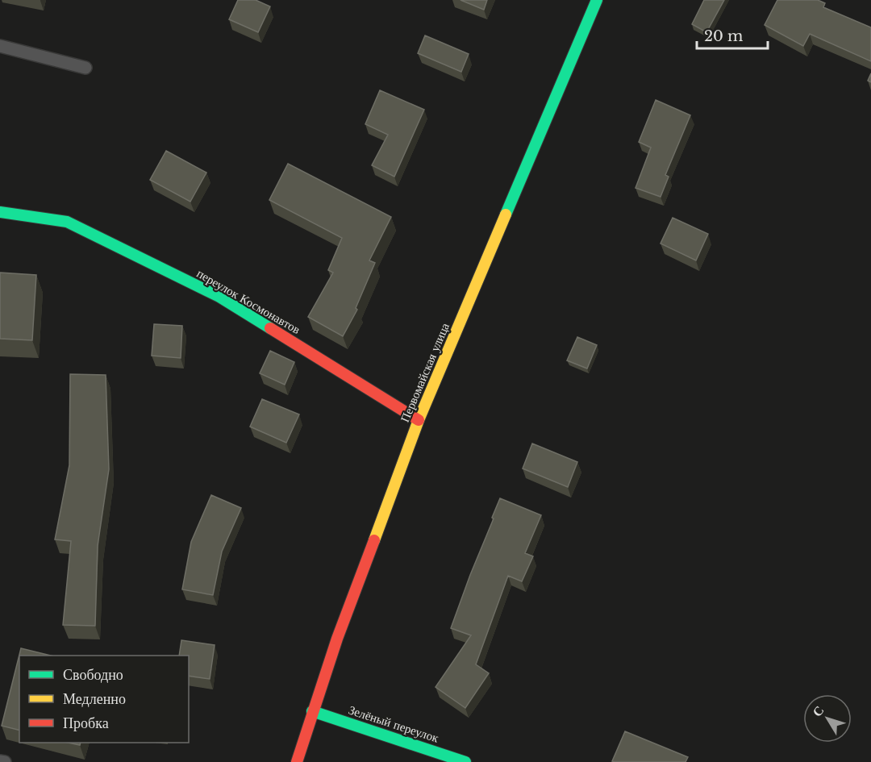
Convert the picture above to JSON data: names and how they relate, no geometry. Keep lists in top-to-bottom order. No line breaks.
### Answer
{"streets":{"main road":["переулок Космонавтов","Первомайская улица","Зелёный переулок"]},"crossings":[["переулок Космонавтов","Первомайская улица"],["Первомайская улица","Зелёный переулок"]],"legend":["Свободно","Медленно","Пробка"],"scale_bar":"20 m","north":"top left"}
